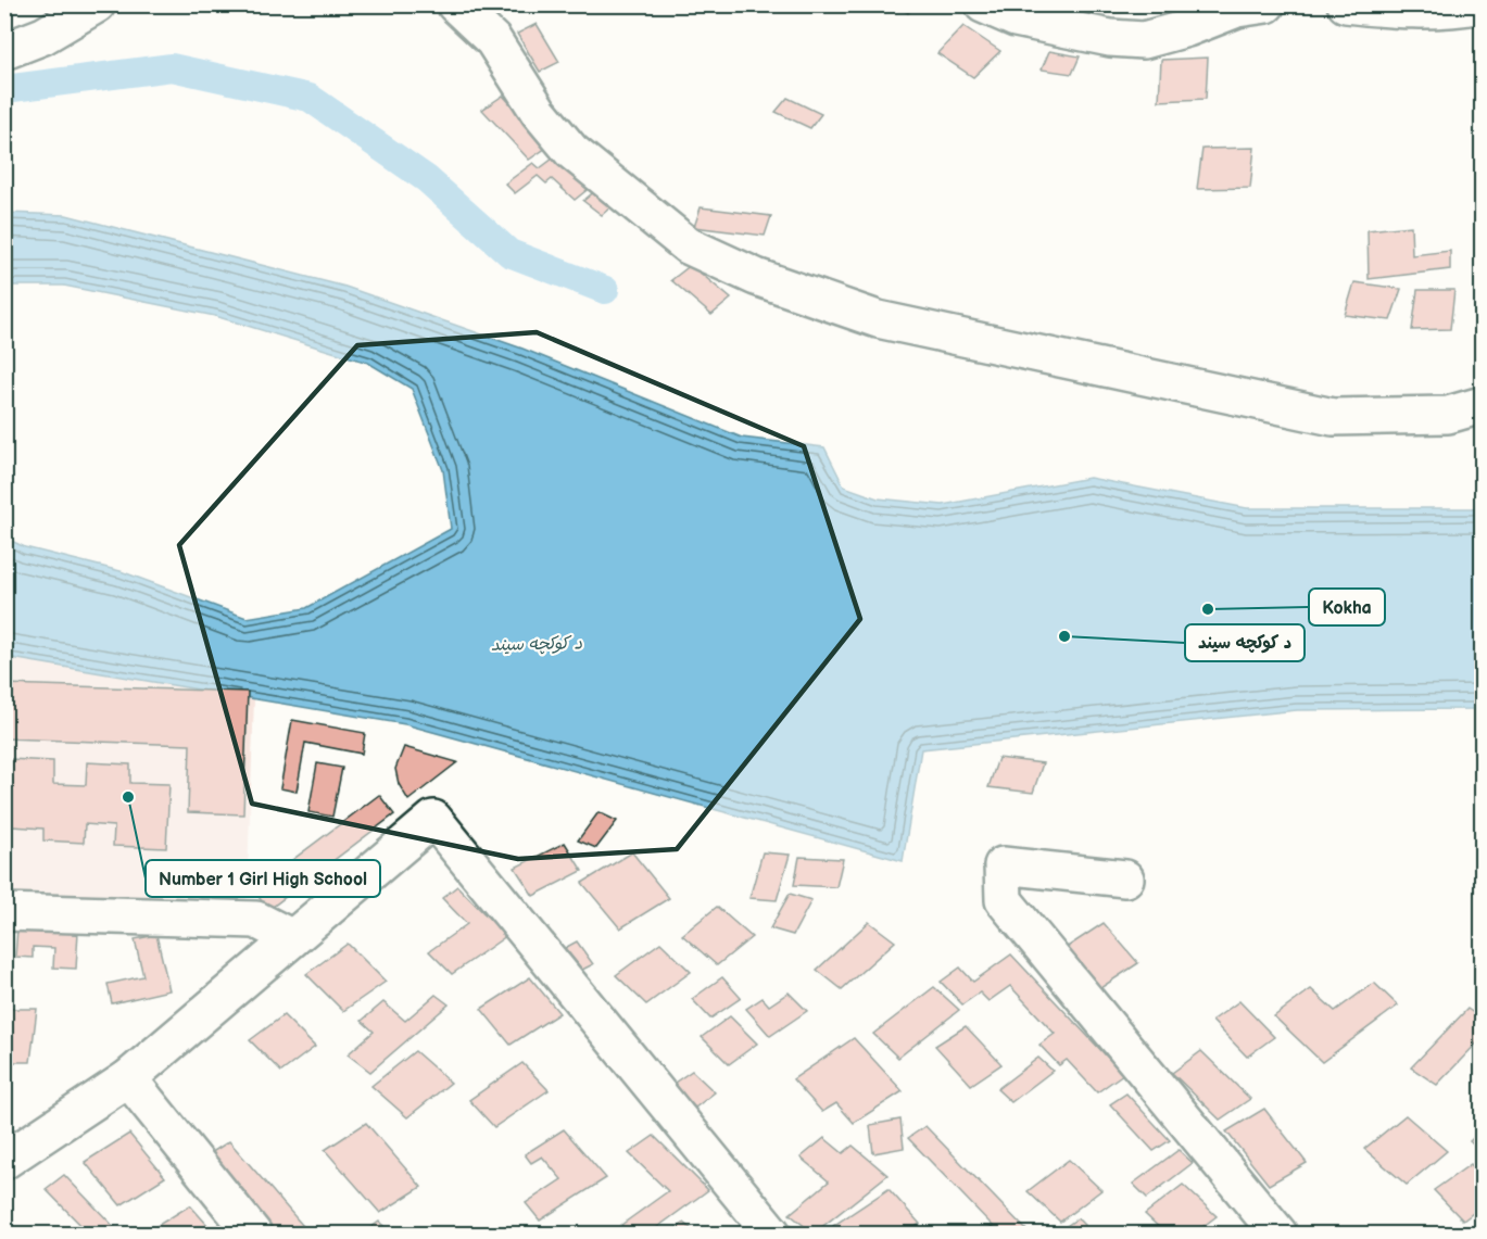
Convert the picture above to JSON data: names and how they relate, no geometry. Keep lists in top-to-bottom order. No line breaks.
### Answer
{"water":["د کوکچه سیند"],"places":["Kokha","د کوکچه سیند","Number 1 Girl High School"]}
